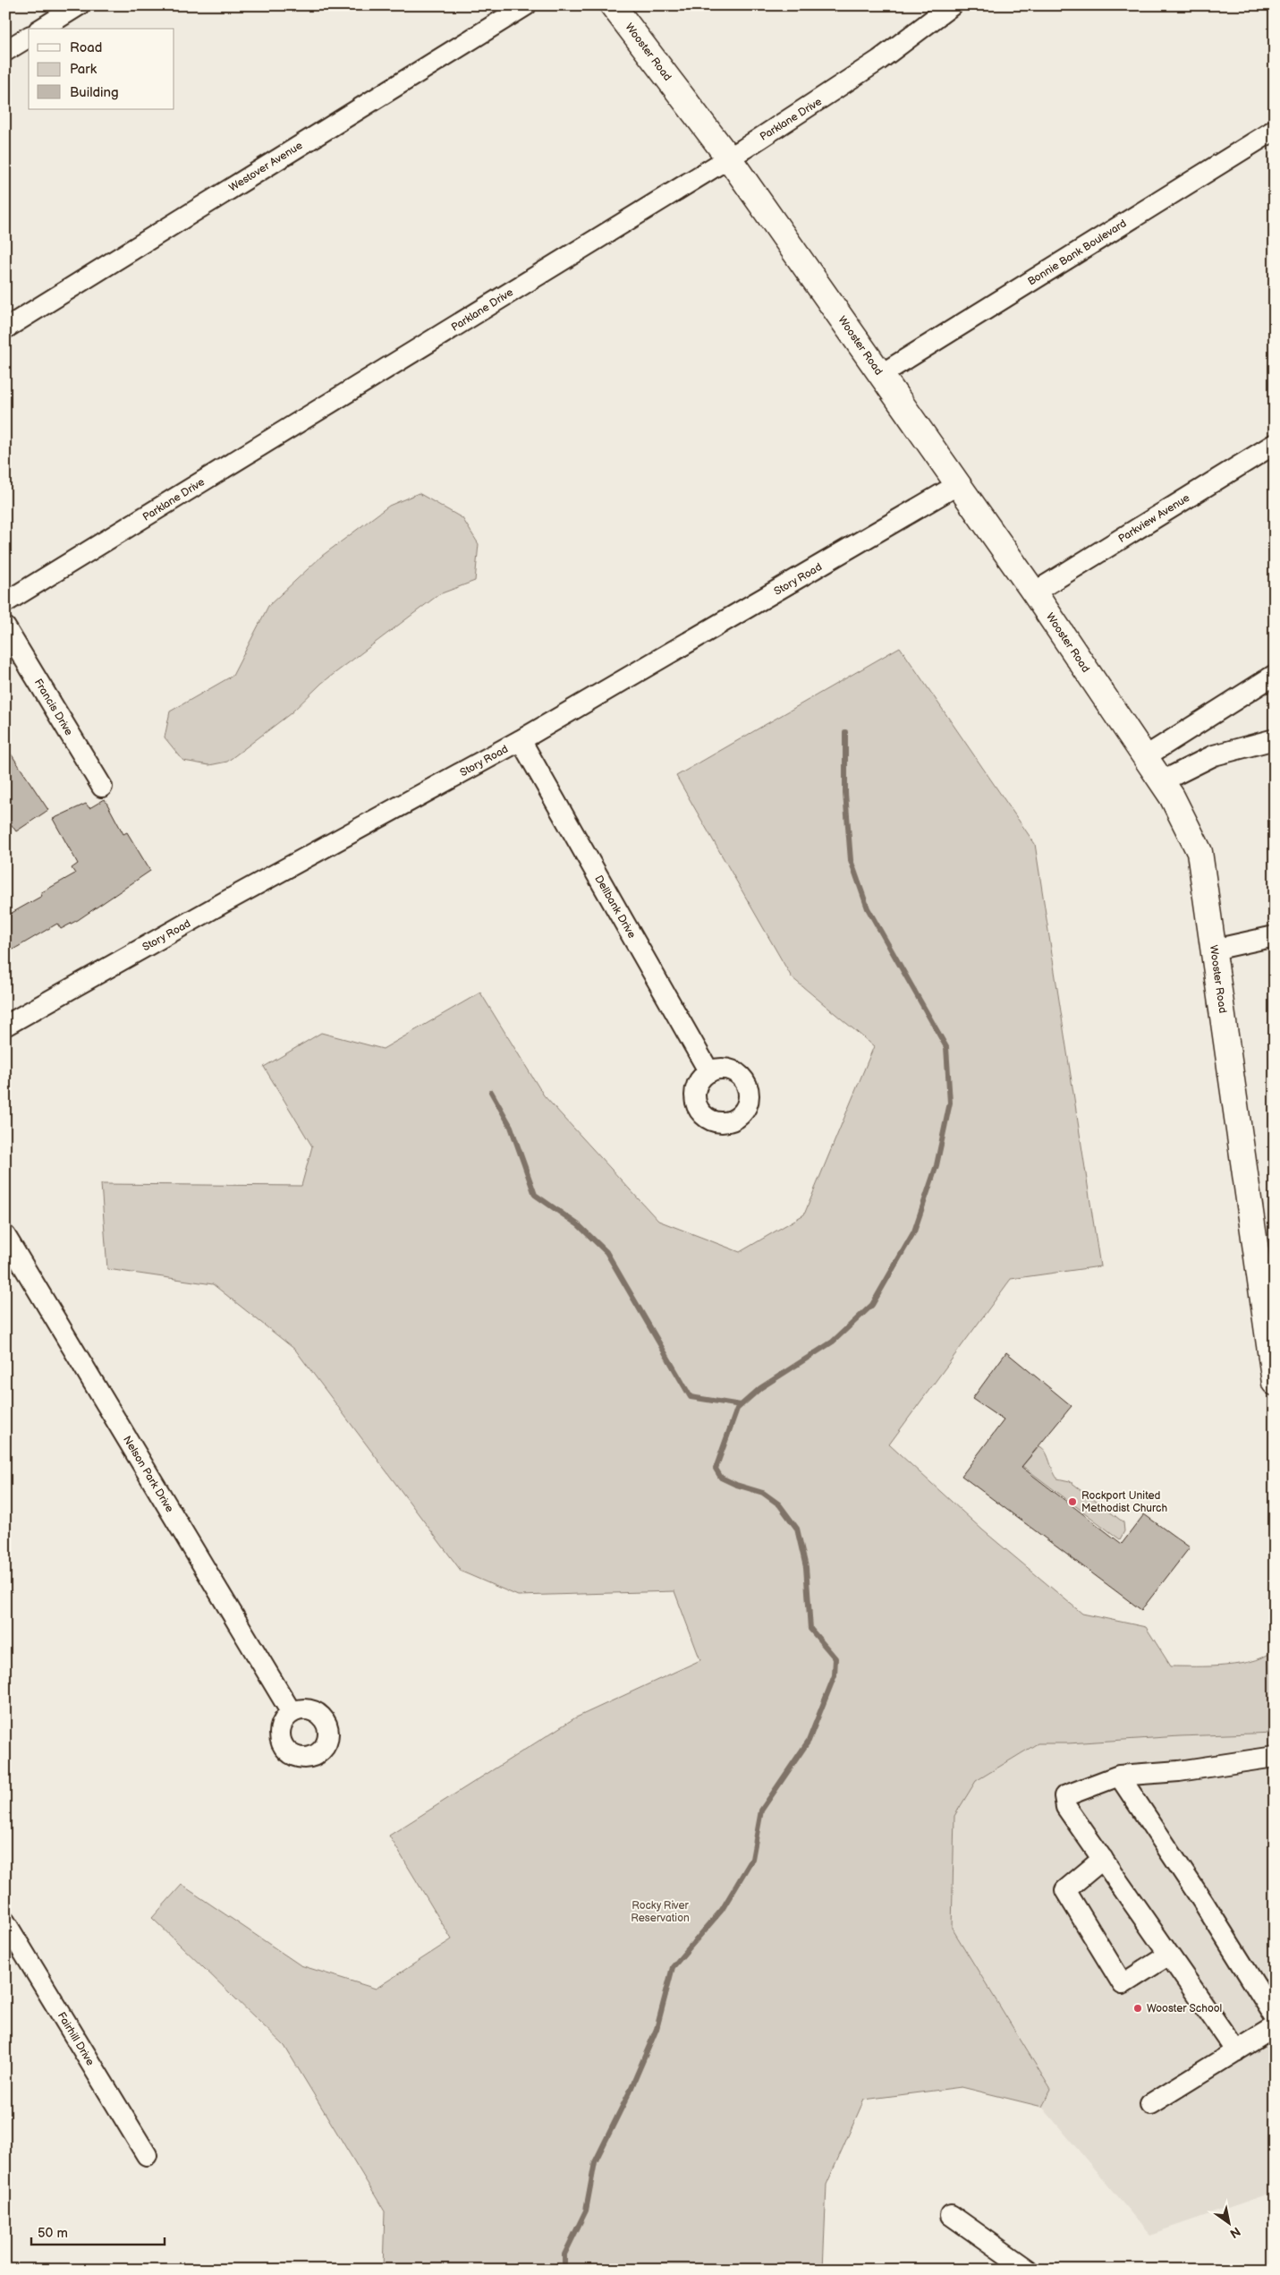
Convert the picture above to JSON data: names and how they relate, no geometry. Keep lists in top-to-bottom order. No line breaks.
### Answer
{"streets":{"main road":["Wooster Road"],"street":["Parklane Drive","Westover Avenue","Bonnie Bank Boulevard","Parkview Avenue","Story Road","Francis Drive","Dellbank Drive","Nelson Park Drive","Fairhill Drive"]},"crossings":[["Wooster Road","Parklane Drive"],["Wooster Road","Bonnie Bank Boulevard"],["Wooster Road","Parkview Avenue"],["Wooster Road","Story Road"],["Story Road","Dellbank Drive"]],"parks":["Rocky River Reservation"],"places":["Rockport United Methodist Church","Wooster School"],"legend":["Road","Park","Building"],"scale_bar":"50 m","north":"bottom right"}
